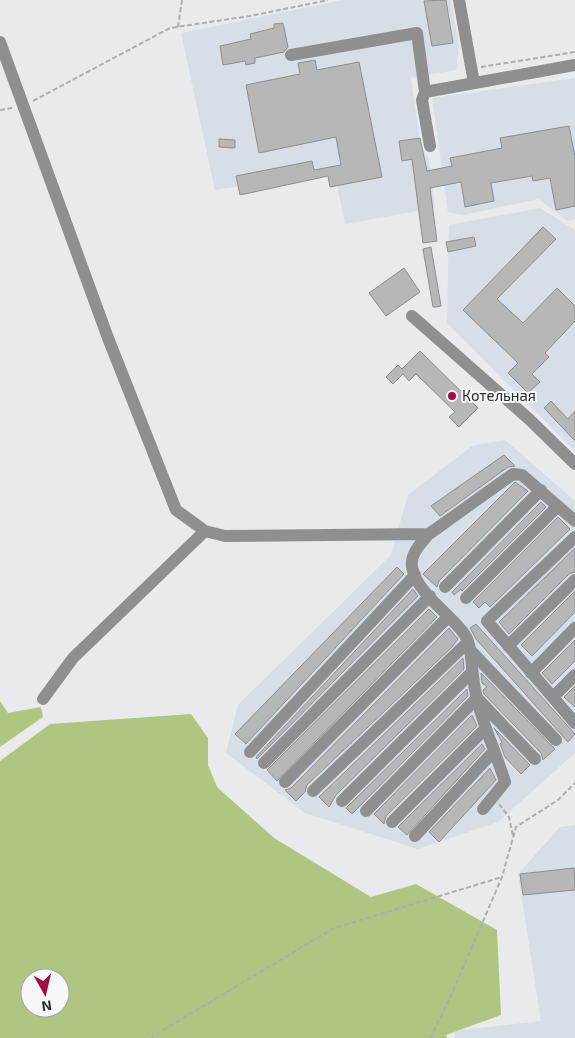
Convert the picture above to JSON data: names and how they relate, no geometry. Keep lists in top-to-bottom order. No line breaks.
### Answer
{"places":["Котельная"],"north":"bottom"}
